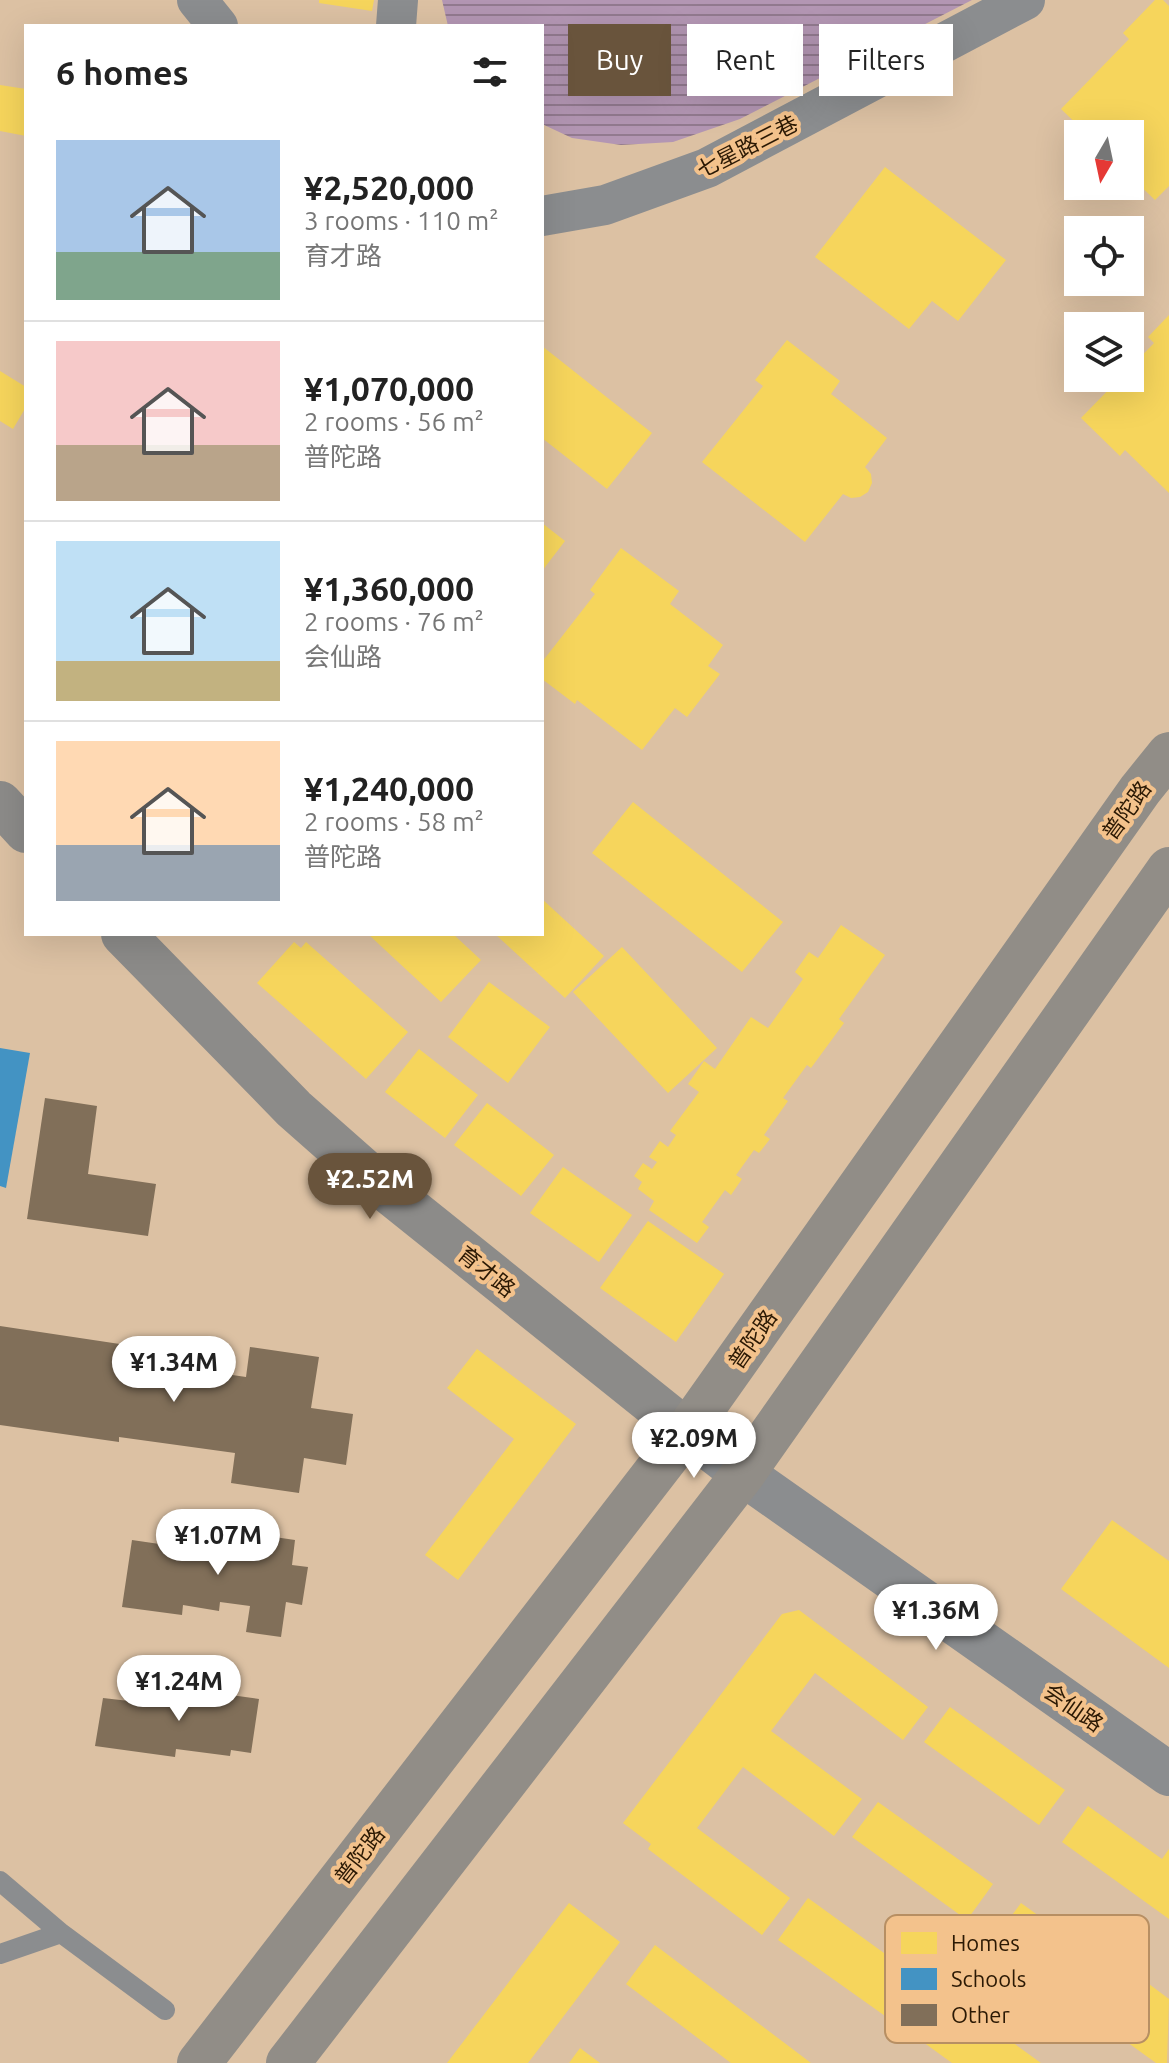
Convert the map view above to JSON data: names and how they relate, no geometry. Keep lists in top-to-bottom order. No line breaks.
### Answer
{"streets":{"main road":["普陀路","育才路"],"street":["七星路三巷","会仙路"]},"crossings":[["普陀路","育才路"],["普陀路","会仙路"],["育才路","会仙路"]],"legend":["Homes","Schools","Other"],"north":"bottom","page":{"chip":["Buy","Rent","Filters"],"heading":"6 homes","list":[{"name":"¥2,520,000","note":"3 rooms · 110 m² · 育才路"},{"name":"¥1,070,000","note":"2 rooms · 56 m² · 普陀路"},{"name":"¥1,360,000","note":"2 rooms · 76 m² · 会仙路"},{"name":"¥1,240,000","note":"2 rooms · 58 m² · 普陀路"}],"price":["¥2.52M","¥1.34M","¥2.09M","¥1.07M","¥1.36M","¥1.24M"]}}
